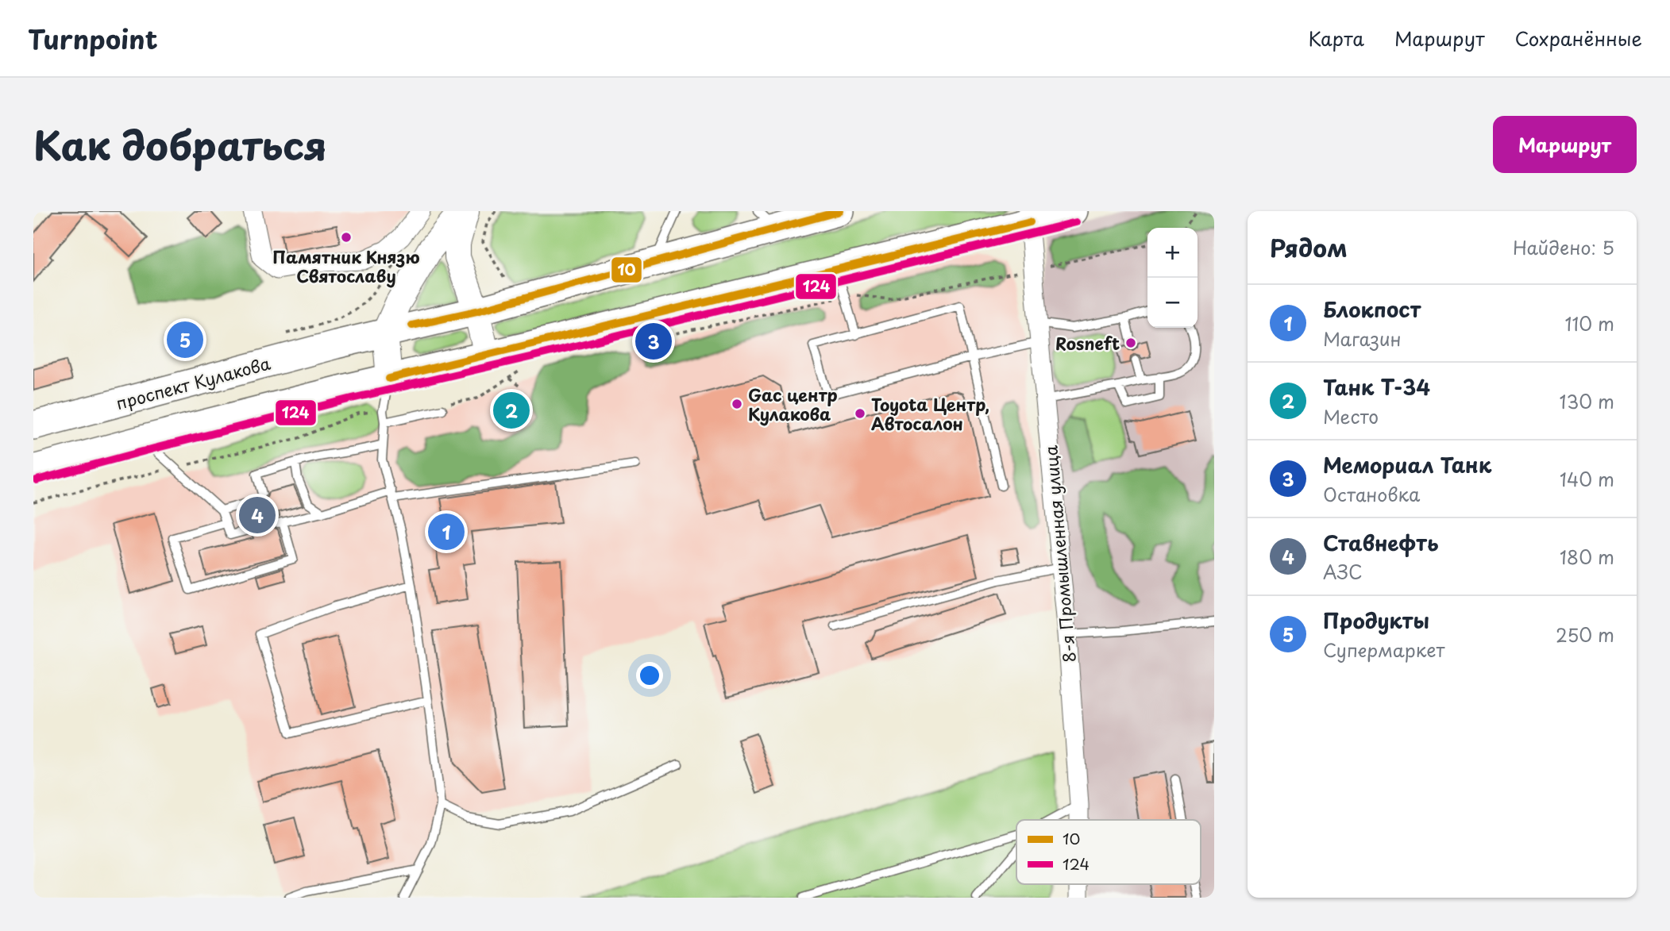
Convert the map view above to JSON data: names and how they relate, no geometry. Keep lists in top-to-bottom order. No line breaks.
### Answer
{"streets":{"main road":["проспект Кулакова"],"street":["8-я Промышленная улица"]},"places":["Памятник Князю Святославу","Rosneft","Gac центр Кулакова","Toyota Центр, Автосалон"],"lines":["transit line 10","transit line 124"],"legend":["10","124"],"page":{"header":"Turnpoint","nav":["Карта","Маршрут","Сохранённые"],"title":"Как добраться","buttons":"Маршрут","heading":["Рядом","Найдено: 5"],"map_buttons":["+","−"],"list":[{"mark":"1","name":"Блокпост","note":"Магазин","value":"110 m"},{"mark":"2","name":"Танк Т-34","note":"Место","value":"130 m"},{"mark":"3","name":"Мемориал Танк","note":"Остановка","value":"140 m"},{"mark":"4","name":"Ставнефть","note":"АЗС","value":"180 m"},{"mark":"5","name":"Продукты","note":"Супермаркет","value":"250 m"}],"pins":["5","3","2","4","1"]}}
